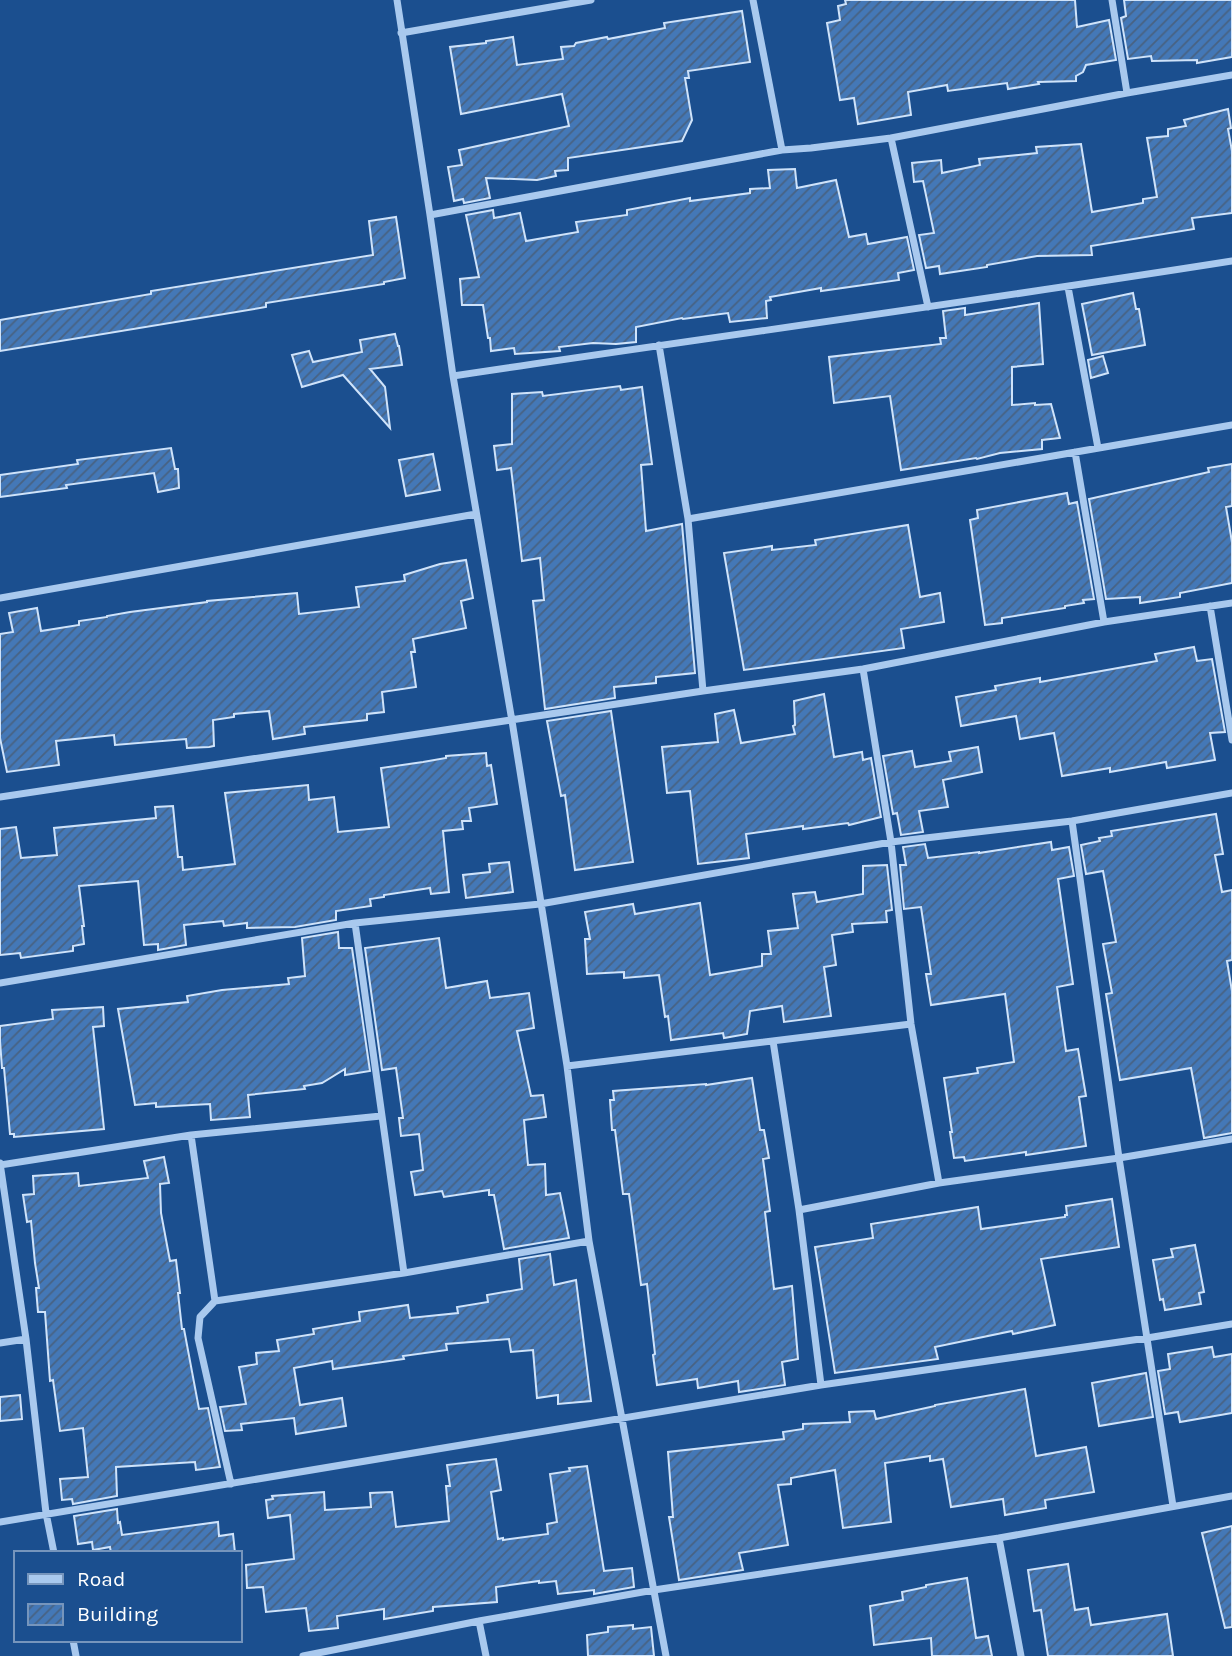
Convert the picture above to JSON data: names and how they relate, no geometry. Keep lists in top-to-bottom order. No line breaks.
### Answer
{"legend":["Road","Building"]}
